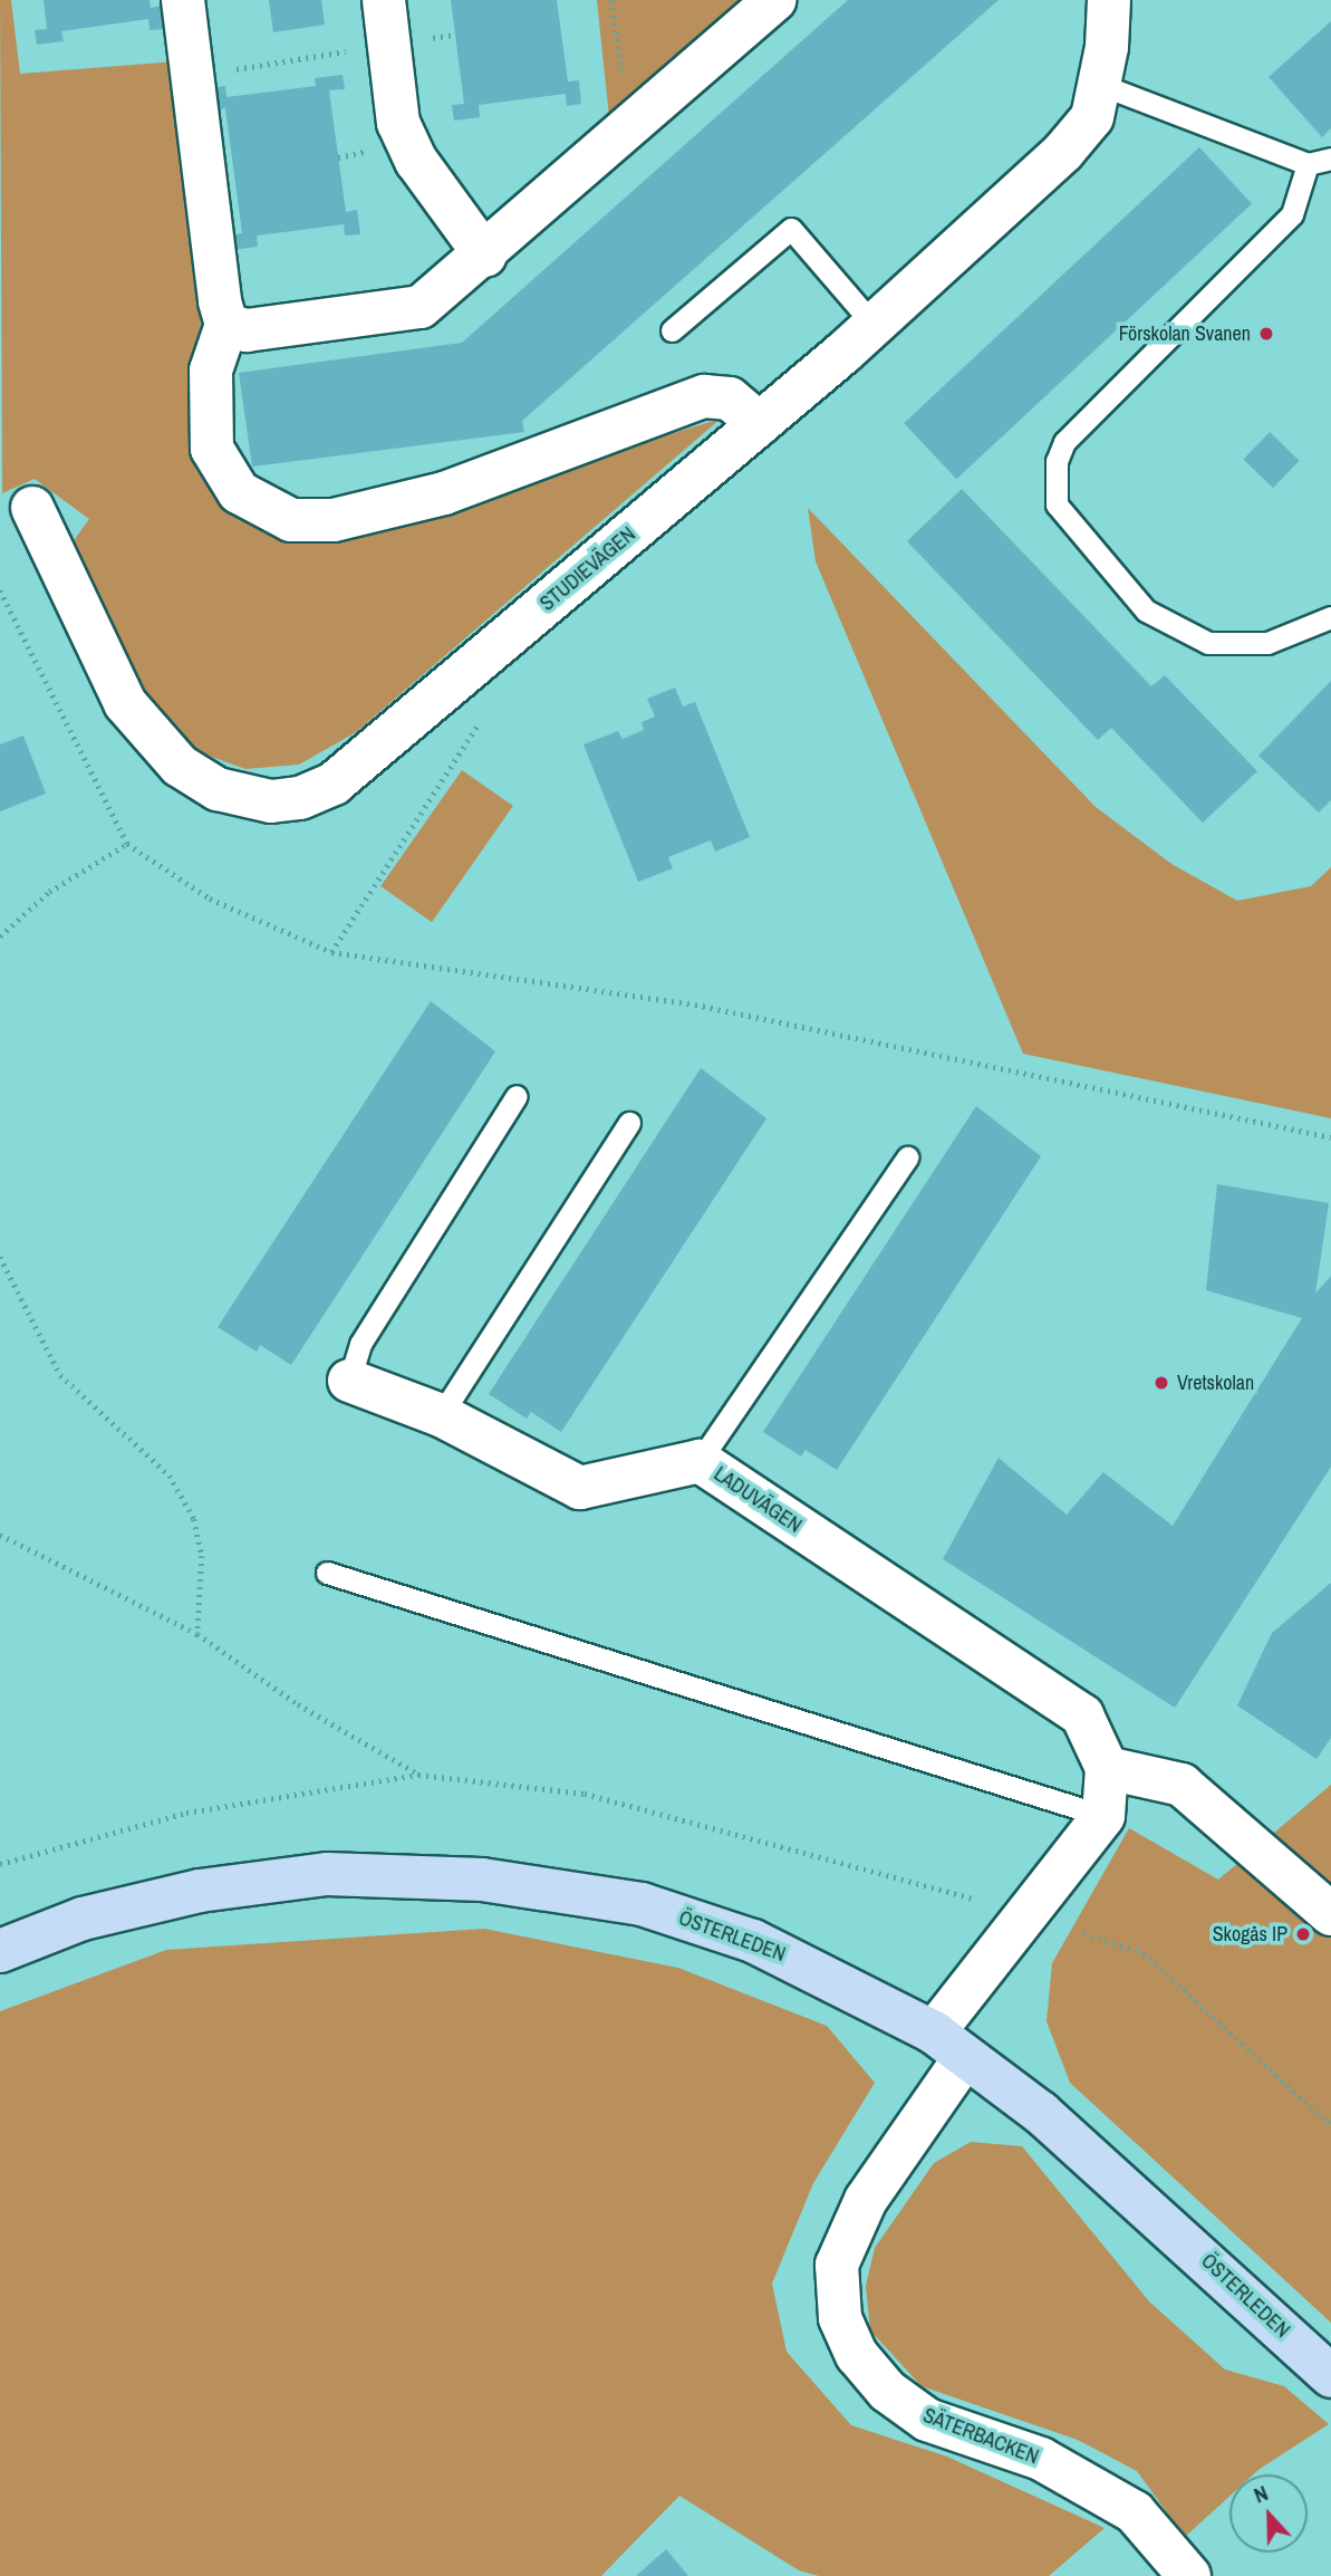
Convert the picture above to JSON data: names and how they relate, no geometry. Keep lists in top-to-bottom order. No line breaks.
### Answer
{"streets":{"street":["STUDIEVÄGEN","LADUVÄGEN","ÖSTERLEDEN","SÄTERBACKEN"]},"crossings":[["ÖSTERLEDEN","SÄTERBACKEN"]],"places":["Förskolan Svanen","Vretskolan","Skogås IP"],"north":"top"}
